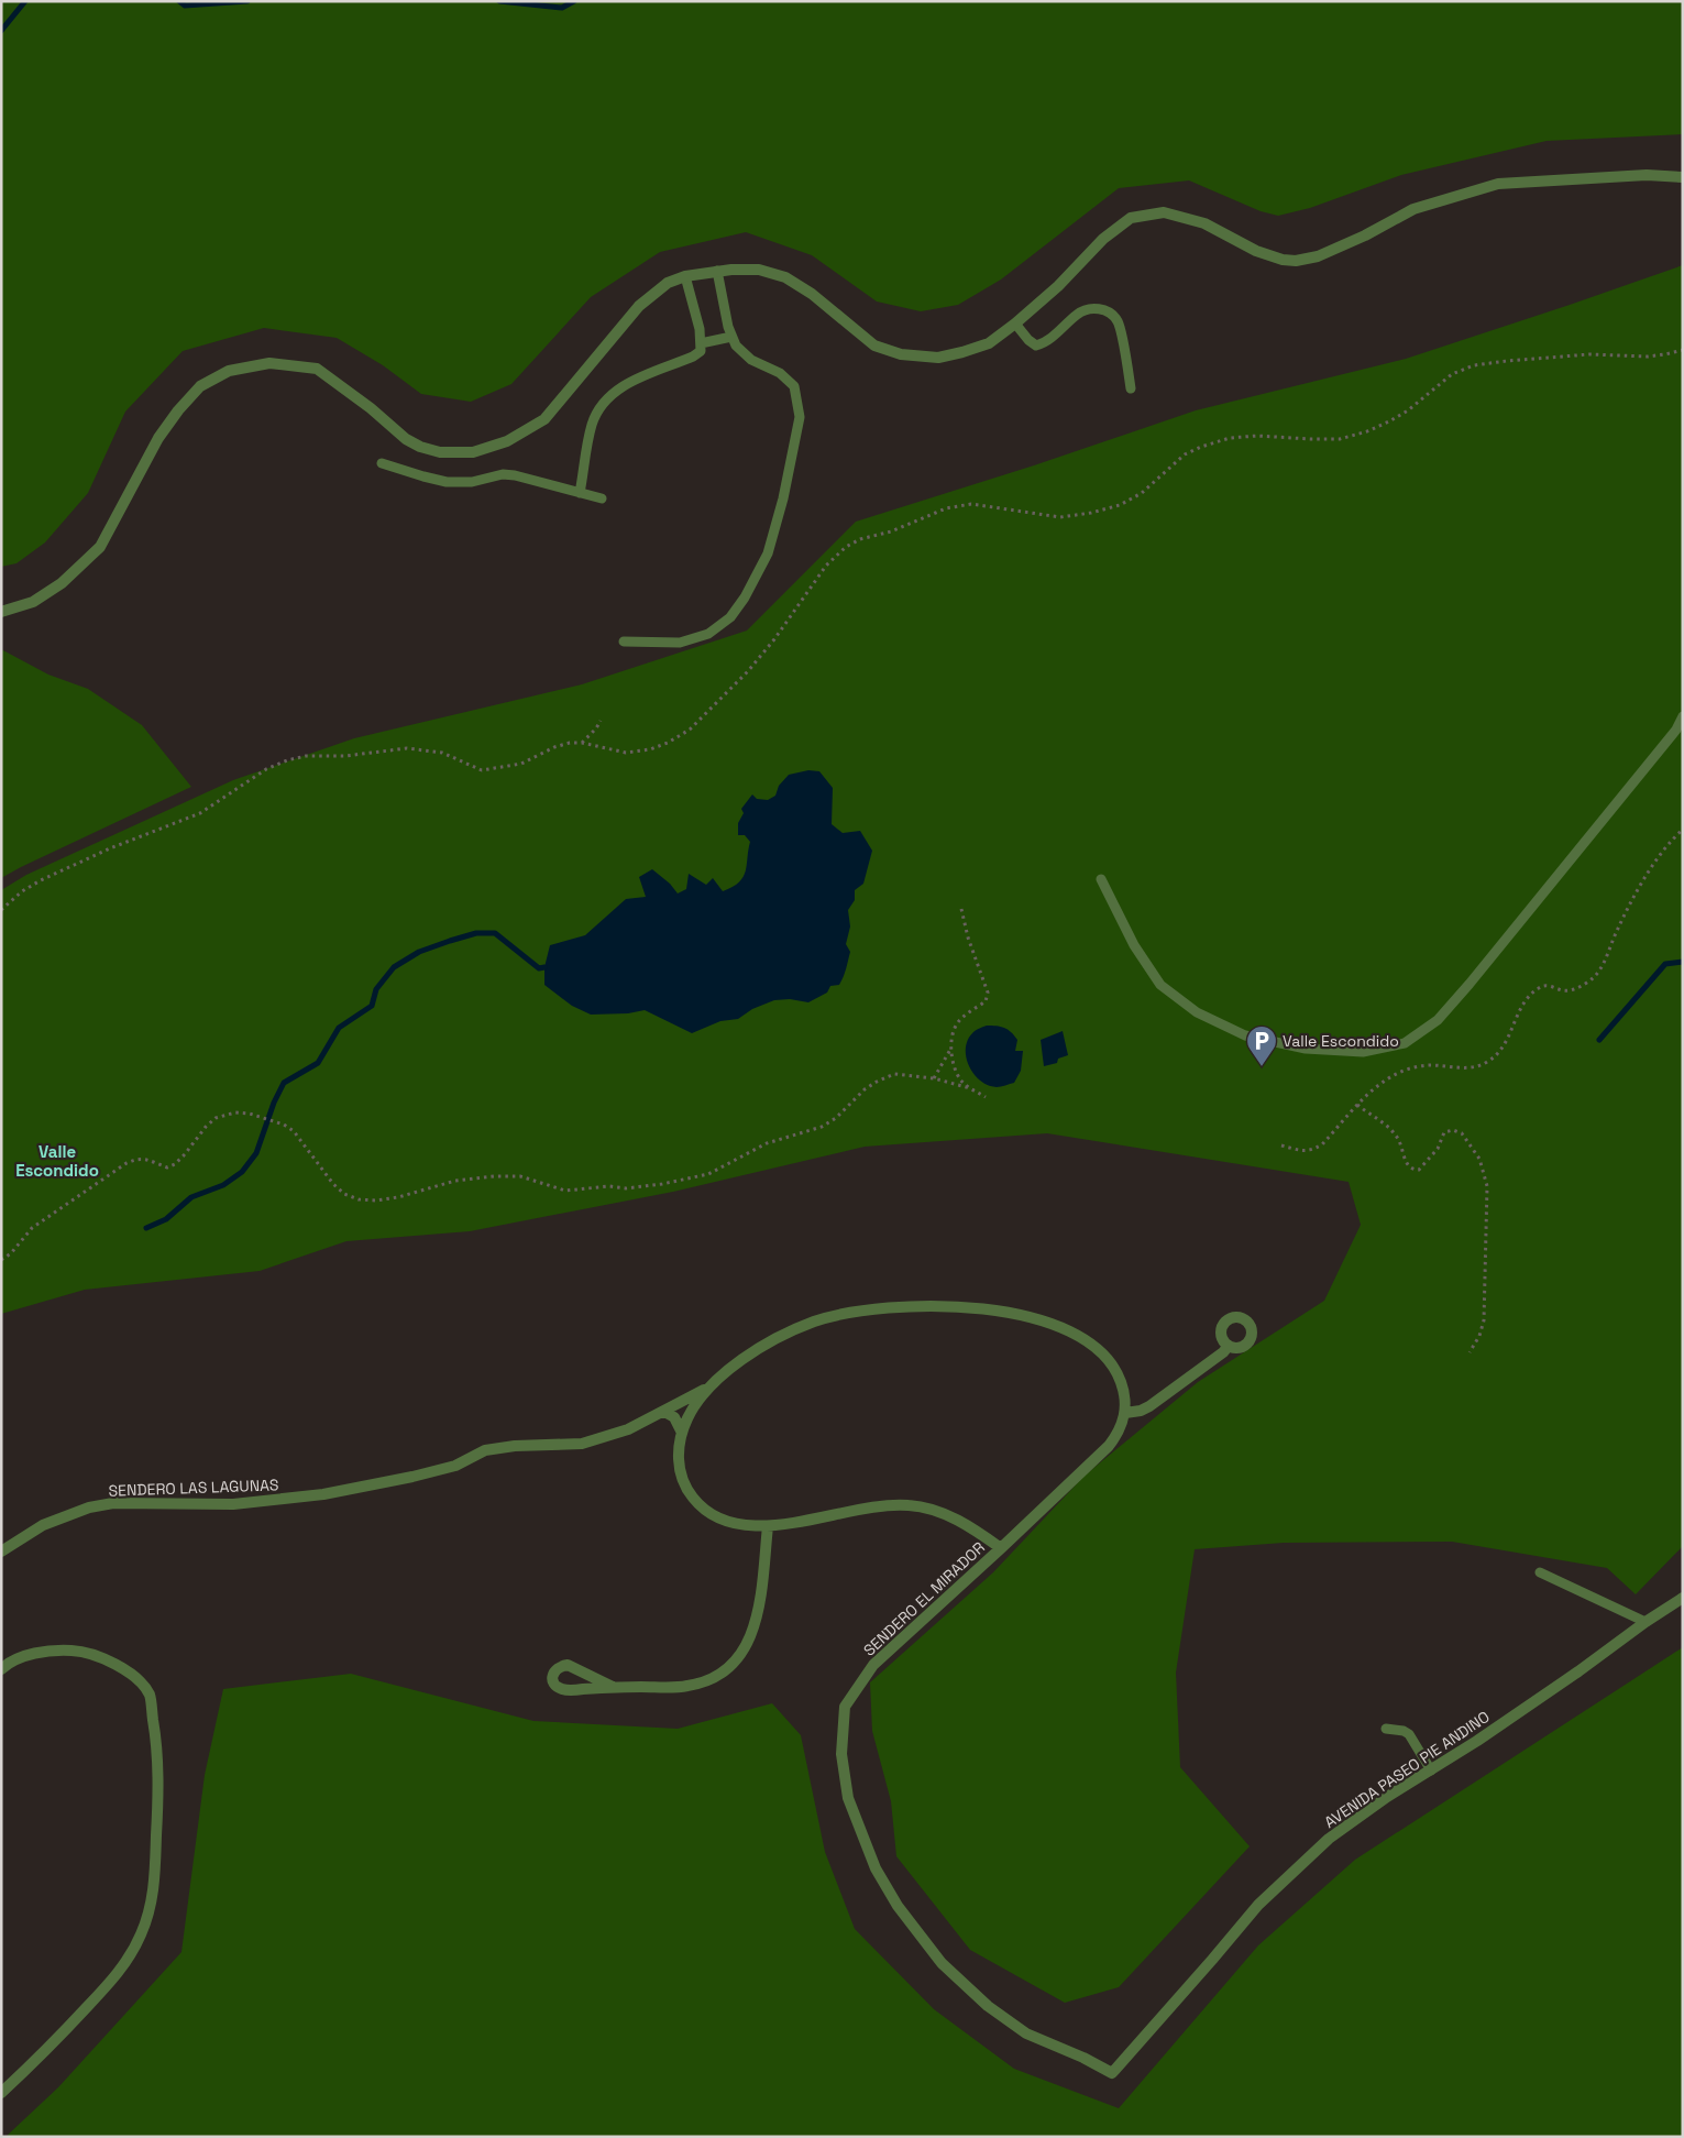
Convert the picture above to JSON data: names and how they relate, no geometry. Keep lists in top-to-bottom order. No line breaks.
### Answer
{"streets":{"street":["SENDERO LAS LAGUNAS","SENDERO EL MIRADOR","AVENIDA PASEO PIE ANDINO"]},"crossings":[["SENDERO LAS LAGUNAS","SENDERO EL MIRADOR"],["SENDERO EL MIRADOR","AVENIDA PASEO PIE ANDINO"]],"districts":["Valle Escondido"],"places":{"parking":["Valle Escondido"]}}
